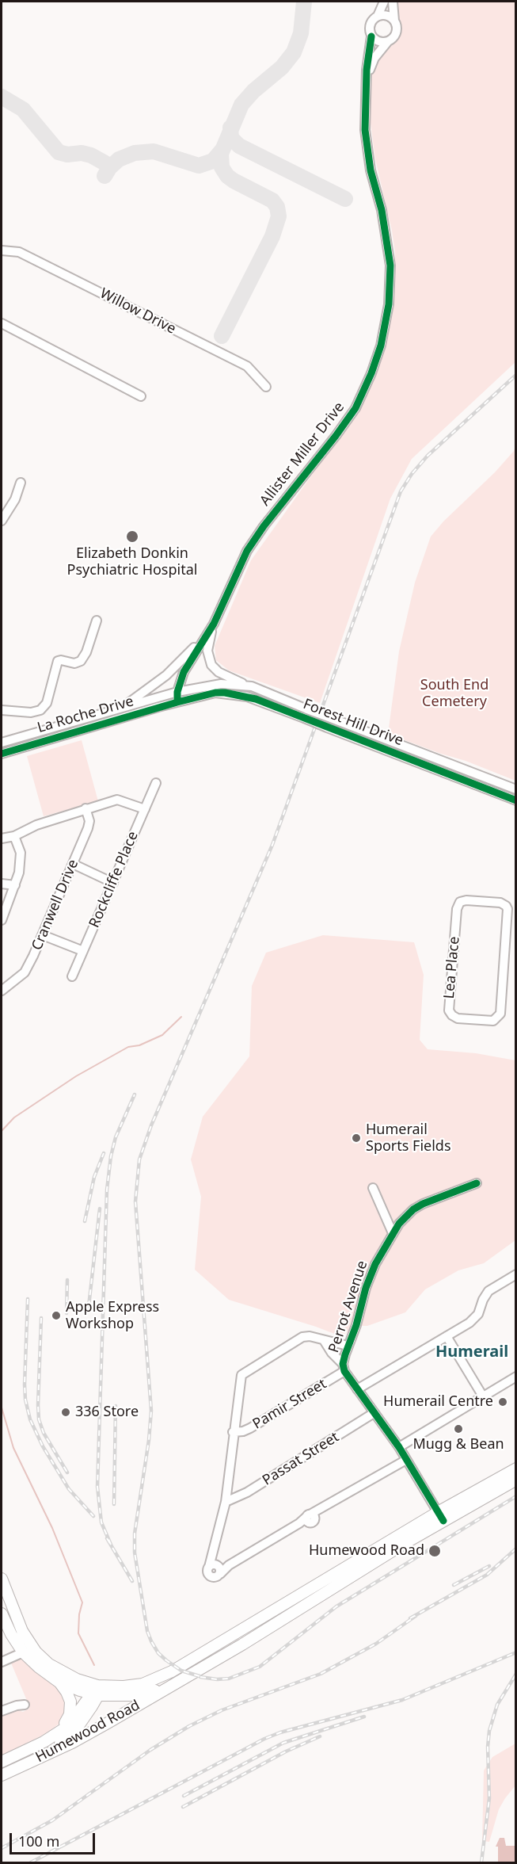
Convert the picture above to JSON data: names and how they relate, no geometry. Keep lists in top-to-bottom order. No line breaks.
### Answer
{"streets":{"main road":["Humewood Road"],"street":["Willow Drive","Allister Miller Drive","La Roche Drive","Forest Hill Drive","Rockcliffe Place","Cranwell Drive","Lea Place","Perrot Avenue","Pamir Street","Passat Street"]},"crossings":[["Allister Miller Drive","La Roche Drive"],["Allister Miller Drive","Forest Hill Drive"],["La Roche Drive","Forest Hill Drive"],["Perrot Avenue","Pamir Street"],["Perrot Avenue","Passat Street"],["Perrot Avenue","Humewood Road"]],"districts":["Humerail"],"parks":["South End Cemetery"],"places":["Elizabeth Donkin Psychiatric Hospital","Humerail Sports Fields","Apple Express Workshop","Humerail Centre","336 Store","Mugg & Bean","Humewood Road"],"scale_bar":"100 m"}
